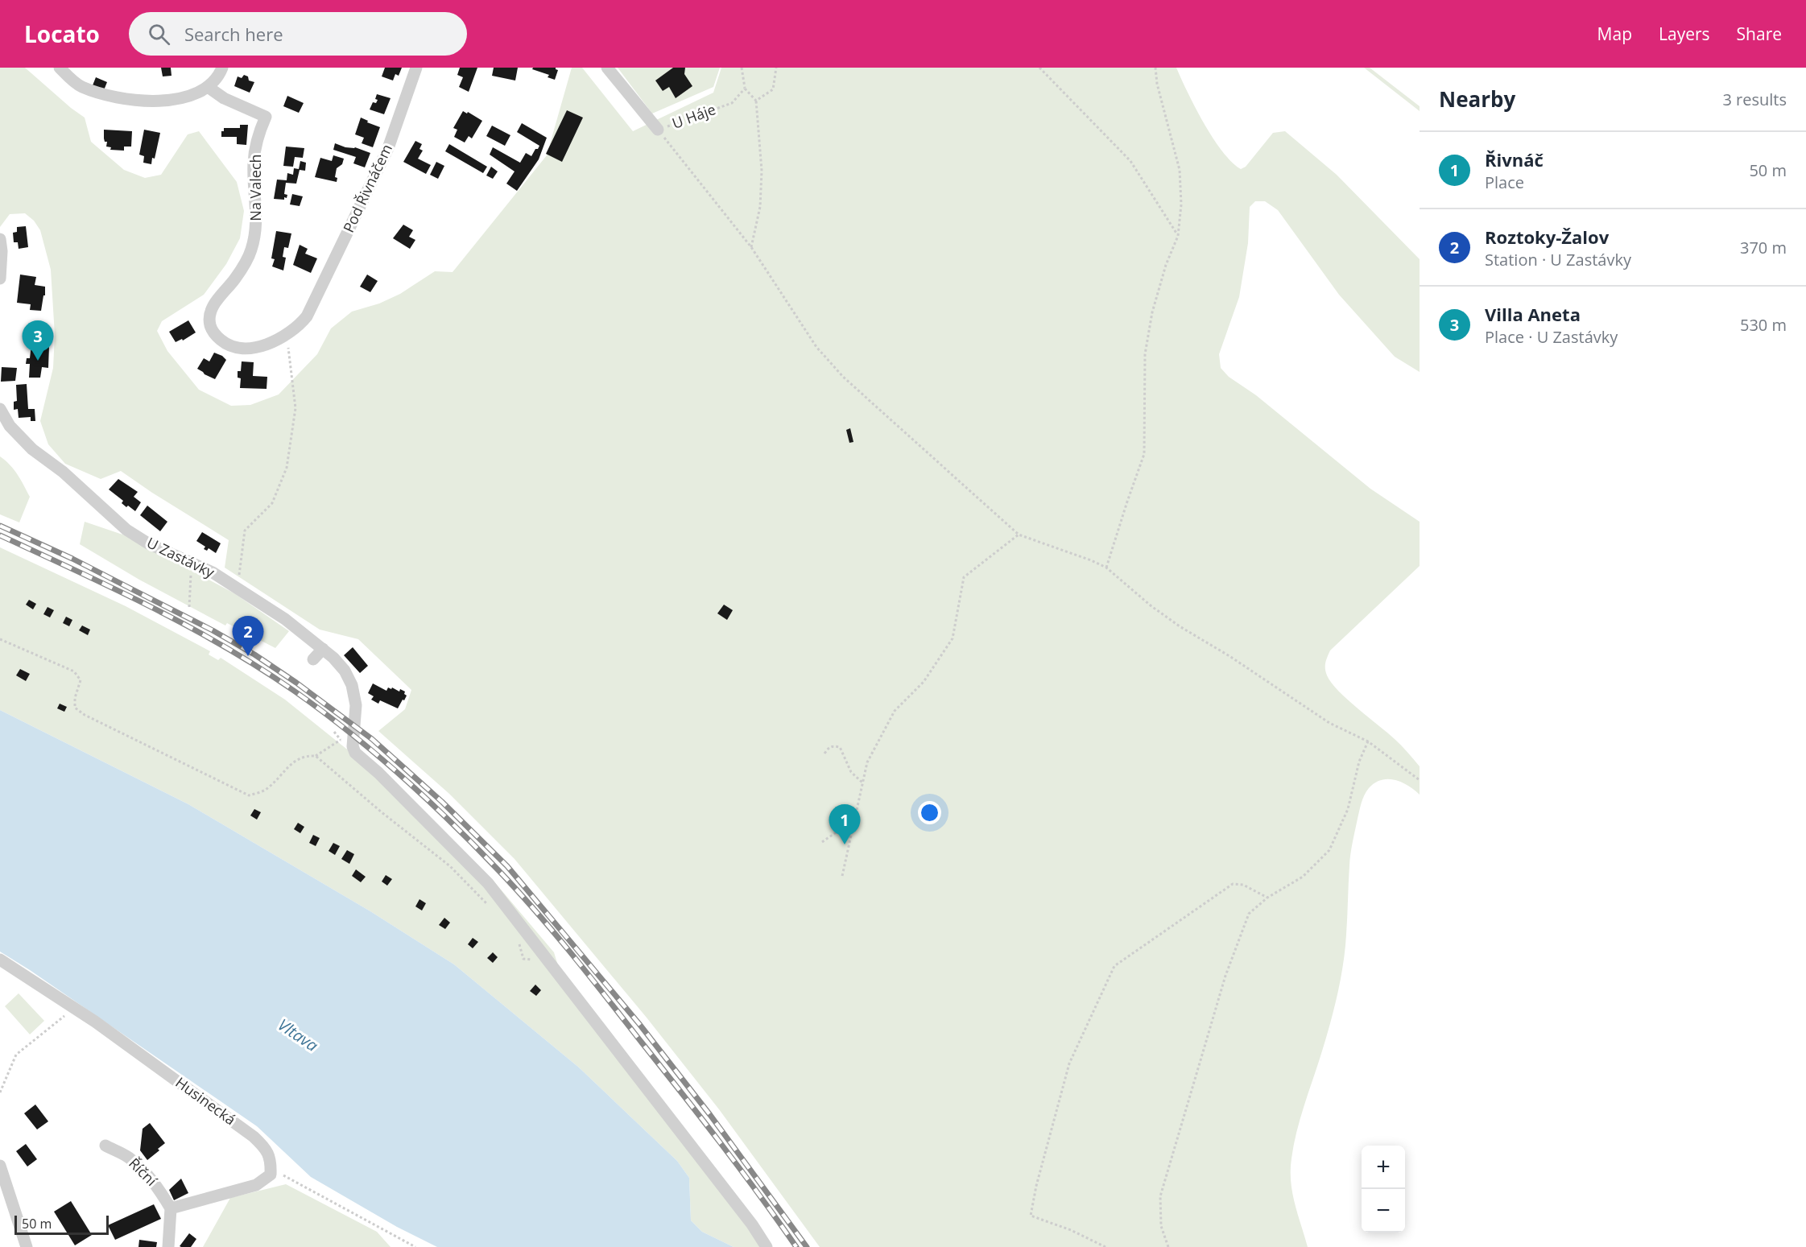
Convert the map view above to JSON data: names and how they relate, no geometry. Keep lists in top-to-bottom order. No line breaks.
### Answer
{"streets":{"street":["U Háje","Na Valech","Pod Řivnáčem","U Zastávky","Husinecká","Říční"]},"crossings":[["Na Valech","Pod Řivnáčem"]],"water":["Vltava"],"scale_bar":"50 m","page":{"header":"Locato","search":"Search here","nav":["Map","Layers","Share"],"heading":["Nearby","3 results"],"list":[{"mark":"1","name":"Řivnáč","note":"Place","value":"50 m"},{"mark":"2","name":"Roztoky-Žalov","note":"Station · U Zastávky","value":"370 m"},{"mark":"3","name":"Villa Aneta","note":"Place · U Zastávky","value":"530 m"}],"pins":["3","2","1"],"map_buttons":["+","−"],"scale":"50 m"}}
